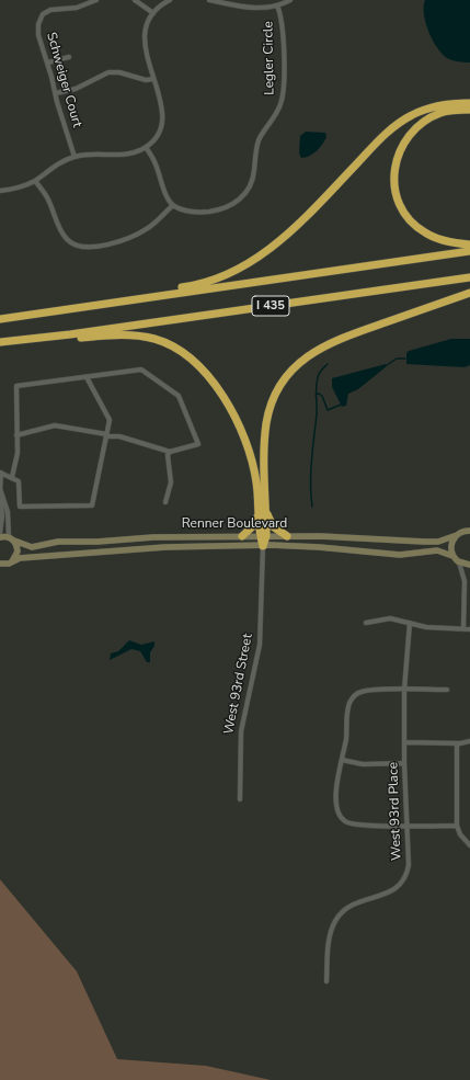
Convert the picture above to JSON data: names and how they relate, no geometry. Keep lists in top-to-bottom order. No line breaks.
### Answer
{"streets":{"highway":["I 435"],"main road":["Renner Boulevard"],"street":["Legler Circle","Schweiger Court","West 93rd Street","West 93rd Place"]},"crossings":[["Renner Boulevard","West 93rd Street"]]}
